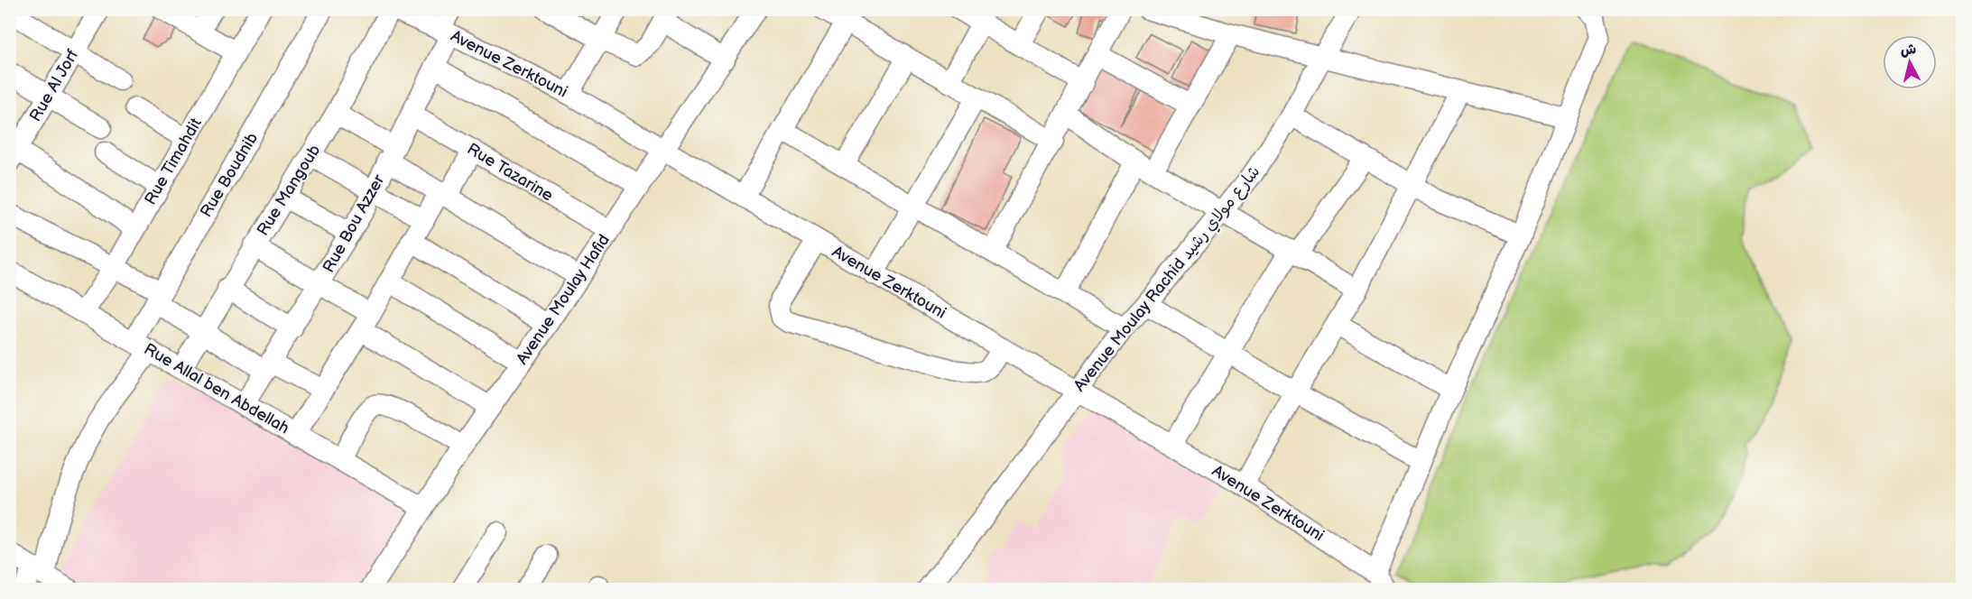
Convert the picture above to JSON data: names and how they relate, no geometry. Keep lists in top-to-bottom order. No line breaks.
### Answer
{"streets":{"street":["Avenue Zerktouni","Rue Al Jorf","Rue Timahdit","Rue Tazarine","Rue Boudnib","Rue Mangoub","Rue Bou Azzer","Avenue Moulay Rachid شارع مولاي رشيد","Avenue Moulay Hafid","Rue Allal ben Abdellah"]},"crossings":[["Avenue Zerktouni","Rue Mangoub"],["Avenue Zerktouni","Rue Bou Azzer"],["Avenue Zerktouni","Avenue Moulay Rachid شارع مولاي رشيد"],["Avenue Zerktouni","Avenue Moulay Hafid"],["Rue Timahdit","Rue Allal ben Abdellah"],["Rue Tazarine","Rue Bou Azzer"],["Rue Tazarine","Avenue Moulay Hafid"],["Rue Boudnib","Rue Allal ben Abdellah"],["Rue Mangoub","Rue Allal ben Abdellah"],["Rue Bou Azzer","Rue Allal ben Abdellah"],["Avenue Moulay Hafid","Rue Allal ben Abdellah"]],"north":"top"}
